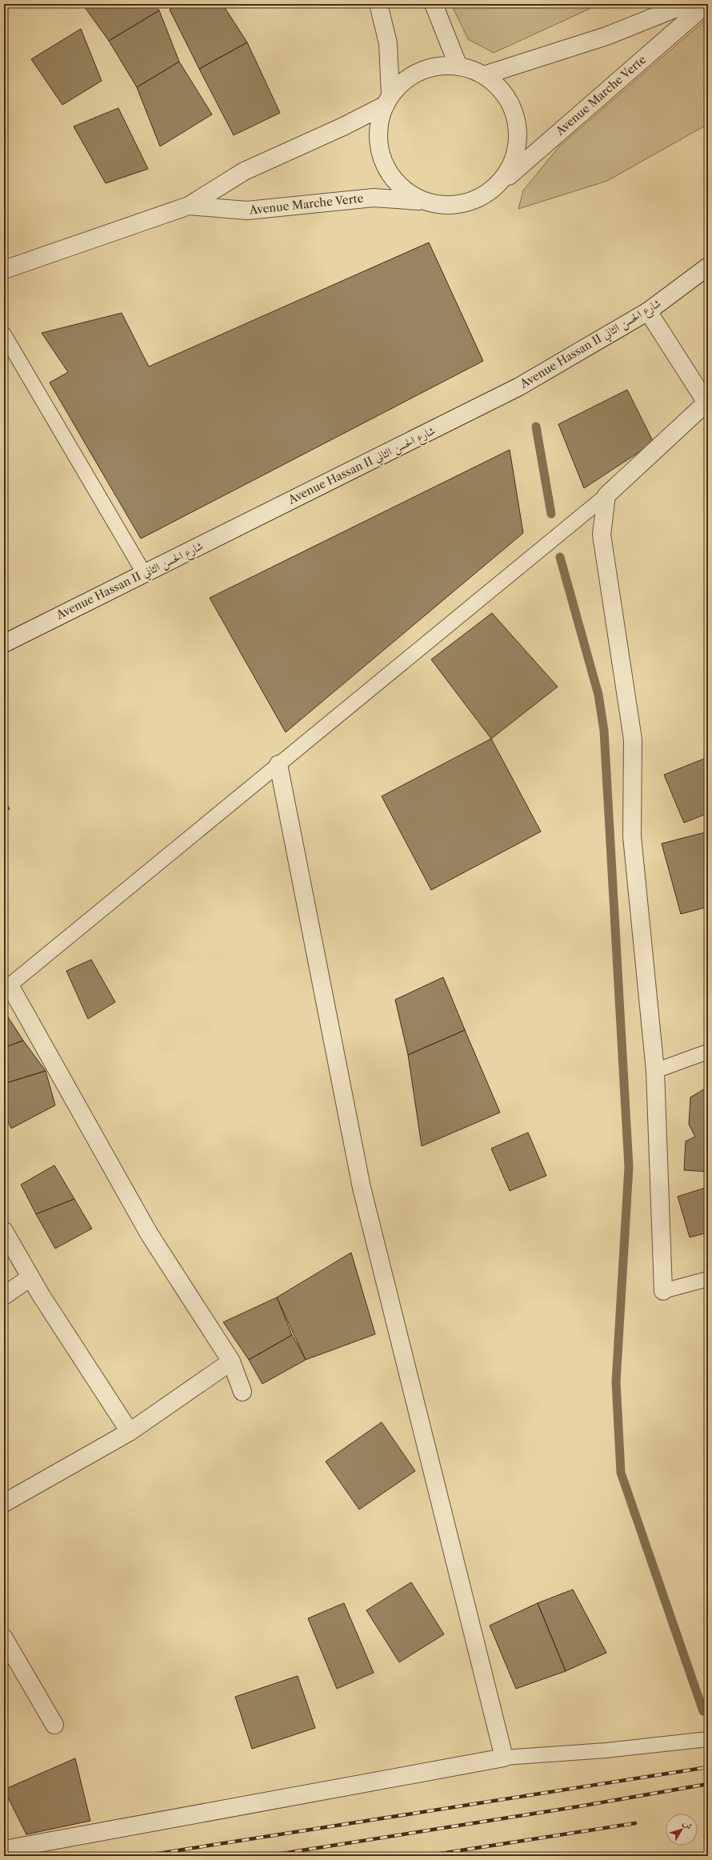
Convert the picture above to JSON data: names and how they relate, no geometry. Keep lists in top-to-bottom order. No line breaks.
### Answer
{"streets":{"street":["Avenue Marche Verte","Avenue Hassan II شارع الحسن الثاني"]},"north":"top right"}
